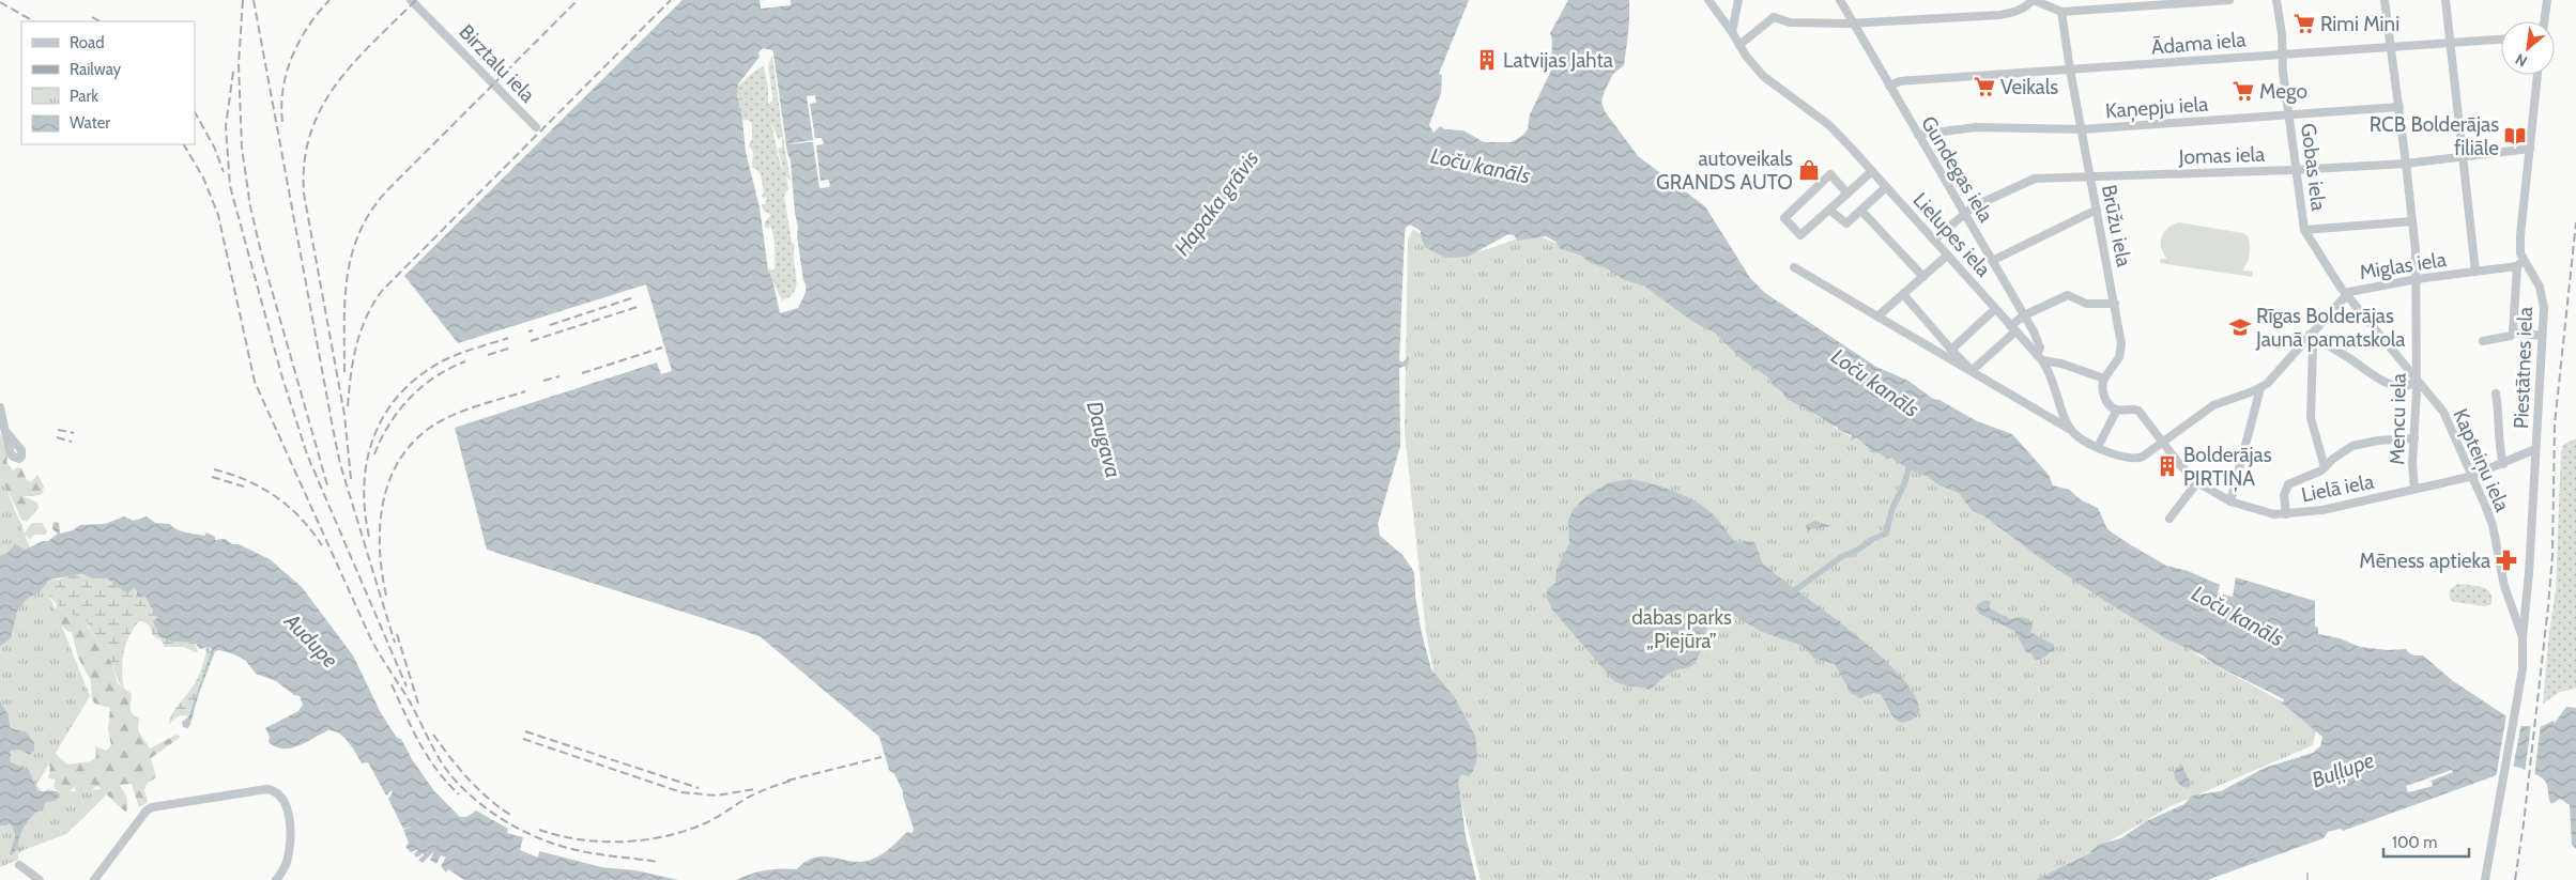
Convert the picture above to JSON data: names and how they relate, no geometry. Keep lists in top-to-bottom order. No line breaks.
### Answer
{"streets":{"street":["Ādama iela","Birztalu iela","Kaņepju iela","Jomas iela","Gobas iela","Gundegas iela","Brūžu iela","Lielupes iela","Miglas iela","Piestātnes iela","Mencu iela","Kapteiņu iela","Lielā iela"]},"crossings":[["Ādama iela","Gobas iela"],["Ādama iela","Gundegas iela"],["Ādama iela","Brūžu iela"],["Ādama iela","Mencu iela"],["Kaņepju iela","Gobas iela"],["Kaņepju iela","Gundegas iela"],["Kaņepju iela","Brūžu iela"],["Kaņepju iela","Mencu iela"],["Jomas iela","Gobas iela"],["Jomas iela","Gundegas iela"],["Jomas iela","Brūžu iela"],["Jomas iela","Lielupes iela"],["Jomas iela","Mencu iela"],["Gobas iela","Miglas iela"],["Gobas iela","Kapteiņu iela"],["Gundegas iela","Lielupes iela"],["Miglas iela","Piestātnes iela"],["Miglas iela","Mencu iela"],["Miglas iela","Kapteiņu iela"],["Miglas iela","Lielā iela"],["Piestātnes iela","Kapteiņu iela"],["Piestātnes iela","Lielā iela"],["Mencu iela","Kapteiņu iela"],["Mencu iela","Lielā iela"],["Kapteiņu iela","Lielā iela"]],"water":["Loču kanāls","Hapaka grāvis","Daugava","Audupe","Buļļupe"],"parks":["dabas parks „Piejūra”"],"places":{"supermarket":["Rimi Mini","Veikals","Mego"],"building":["Latvijas Jahta","Bolderājas PIRTIŅA"],"library":["RCB Bolderājas filiāle"],"shop":["autoveikals GRANDS AUTO"],"school or university":["Rīgas Bolderājas Jaunā pamatskola"],"pharmacy":["Mēness aptieka"]},"legend":["Road","Railway","Park","Water"],"scale_bar":"100 m","north":"bottom left"}
